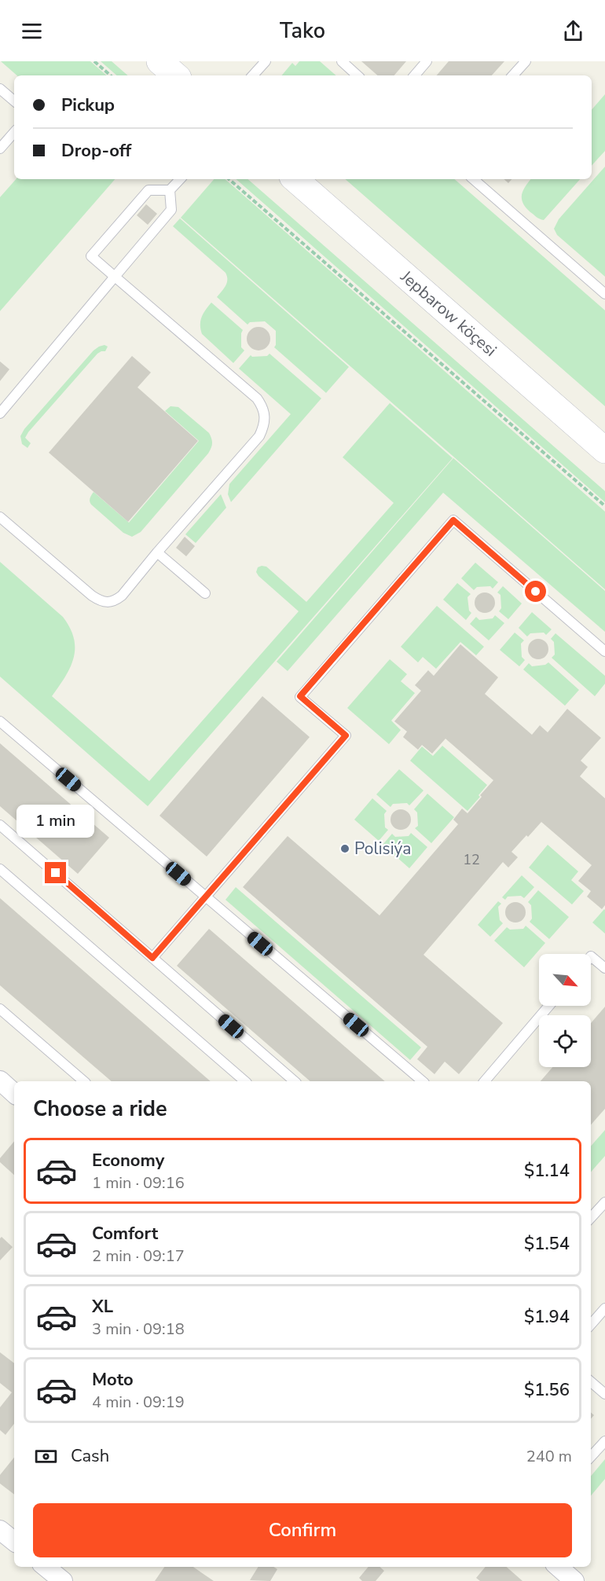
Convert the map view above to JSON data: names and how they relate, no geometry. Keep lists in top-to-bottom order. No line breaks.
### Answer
{"streets":{"street":["Jepbarow köçesi"]},"places":["Polisiýa"],"house_numbers":["12"],"north":"bottom right","page":{"header":"Tako","banner":["Pickup","Drop-off"],"bubble":"1 min","heading":"Choose a ride","list":[{"name":"Economy","note":"1 min · 09:16","value":"$1.14"},{"name":"Comfort","note":"2 min · 09:17","value":"$1.54"},{"name":"XL","note":"3 min · 09:18","value":"$1.94"},{"name":"Moto","note":"4 min · 09:19","value":"$1.56"}],"pay":["Cash","240 m"],"buttons":"Confirm"}}
